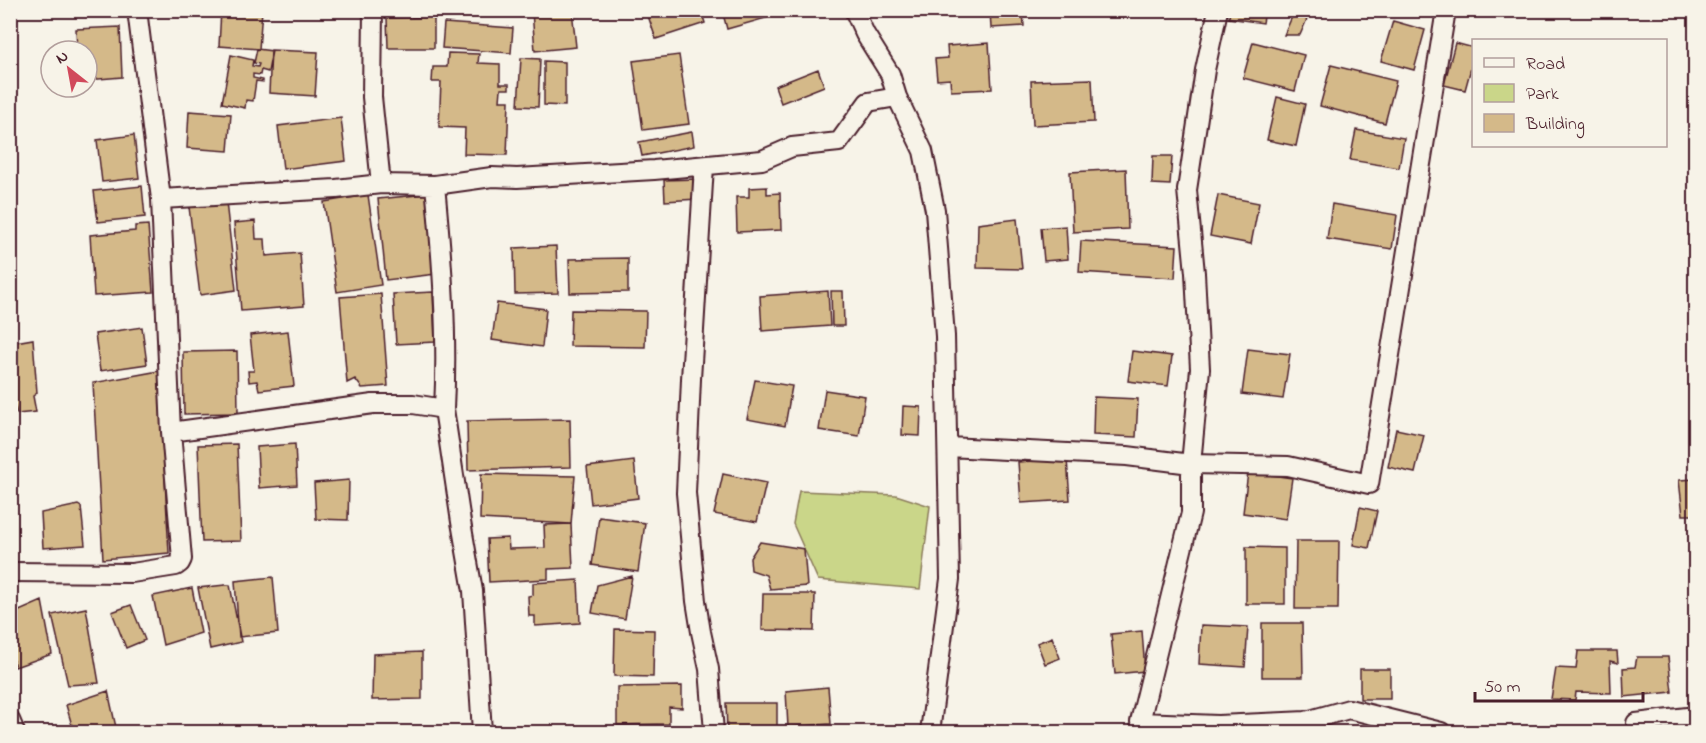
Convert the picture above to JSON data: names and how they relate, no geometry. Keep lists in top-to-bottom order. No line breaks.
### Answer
{"legend":["Road","Park","Building"],"scale_bar":"50 m","north":"top left"}
